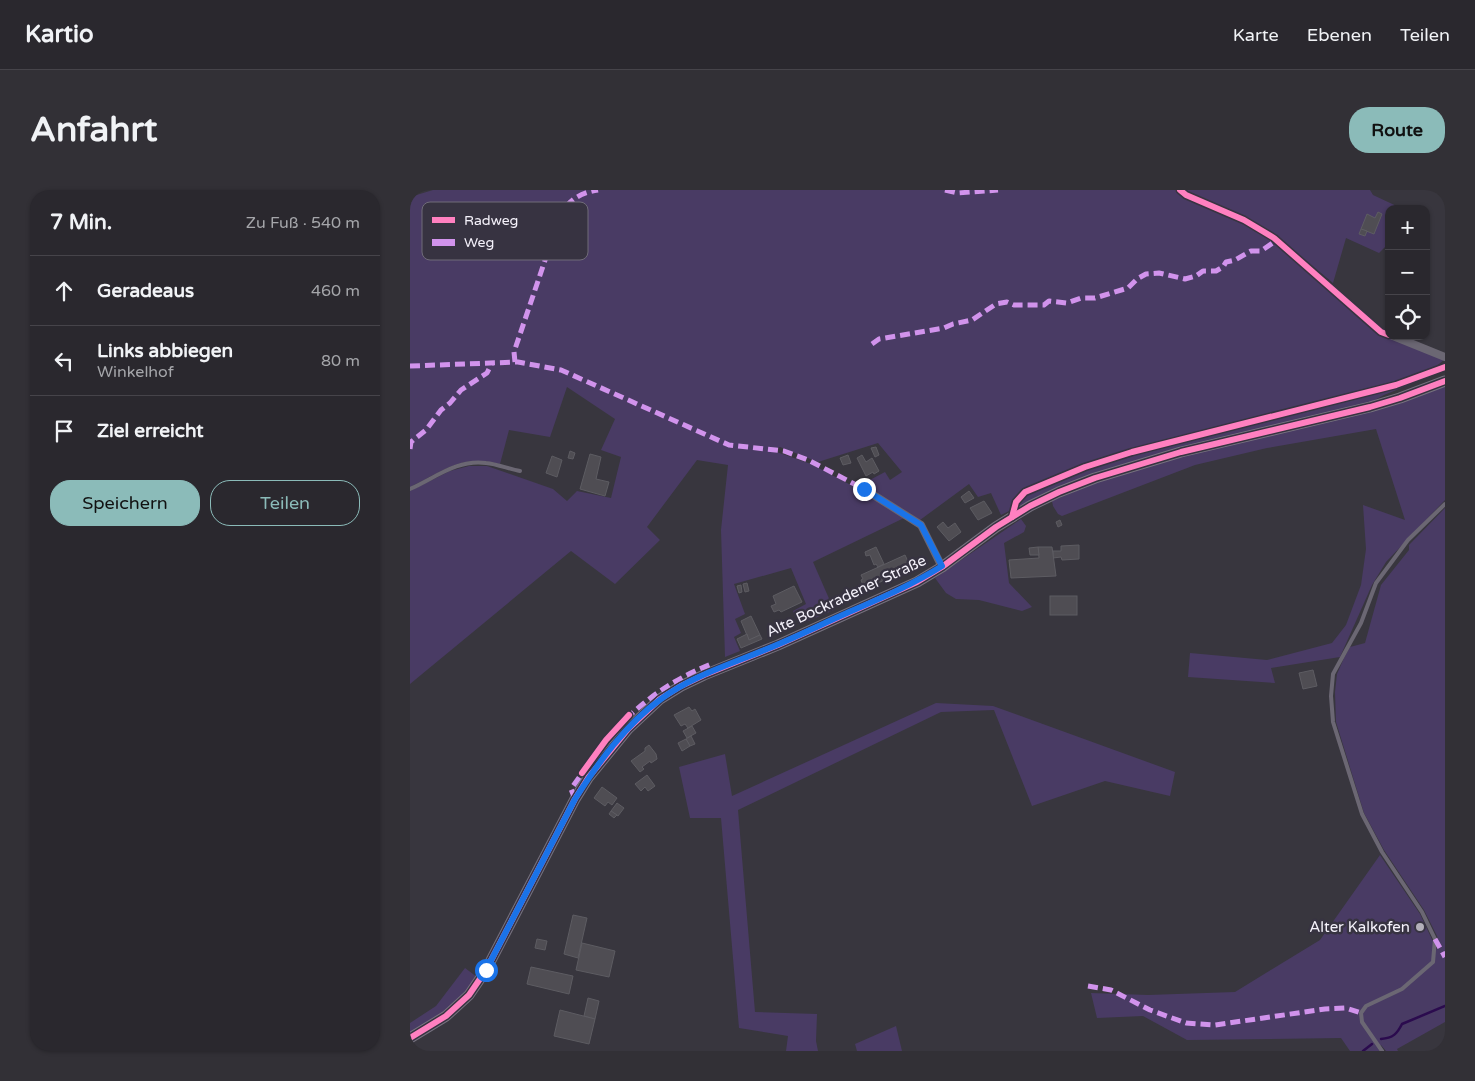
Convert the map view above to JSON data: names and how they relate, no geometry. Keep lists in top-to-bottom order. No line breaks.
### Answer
{"streets":{"street":["Alte Bockradener Straße"]},"places":["Alter Kalkofen"],"legend":["Radweg","Weg"],"page":{"header":"Kartio","nav":["Karte","Ebenen","Teilen"],"buttons":["Route",["Speichern","Teilen"]],"title":"Anfahrt","heading":["7 Min.","Zu Fuß · 540 m"],"map_buttons":["+","−"],"list":[["Geradeaus","460 m"],["Links abbiegen","Winkelhof","80 m"],"Ziel erreicht"]}}
